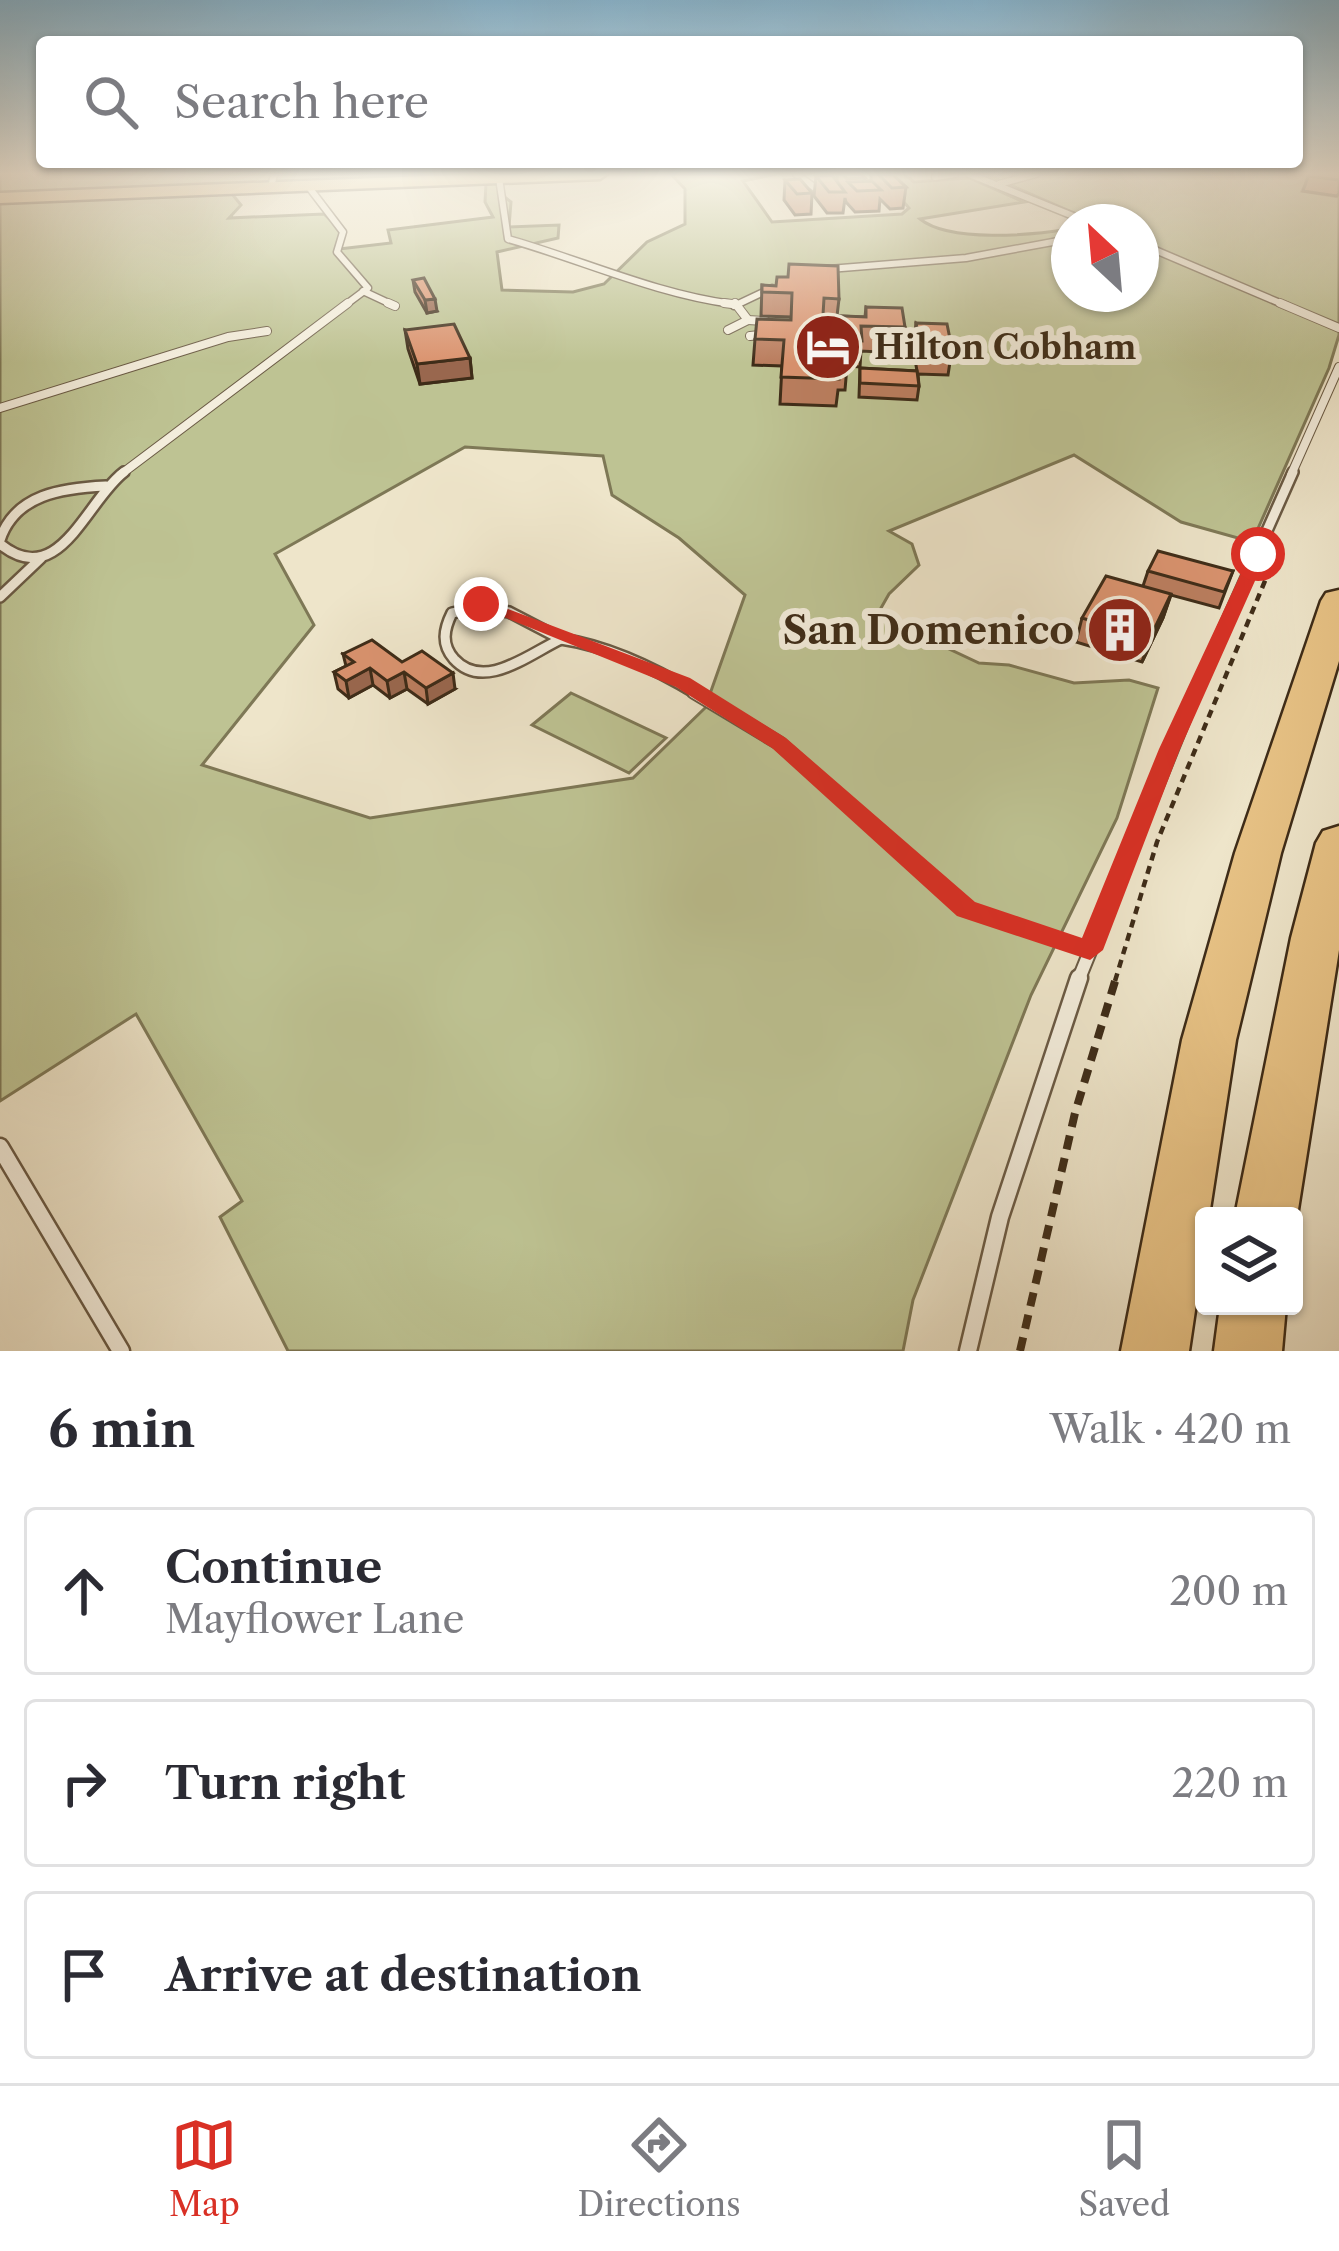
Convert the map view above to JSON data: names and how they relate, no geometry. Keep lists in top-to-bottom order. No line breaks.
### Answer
{"places":{"hotel":["Hilton Cobham"],"building":["San Domenico"]},"north":"top left","page":{"search":"Search here","heading":["6 min","Walk · 420 m"],"list":[["Continue","Mayflower Lane","200 m"],["Turn right","220 m"],"Arrive at destination"],"nav":["Map","Directions","Saved"]}}
